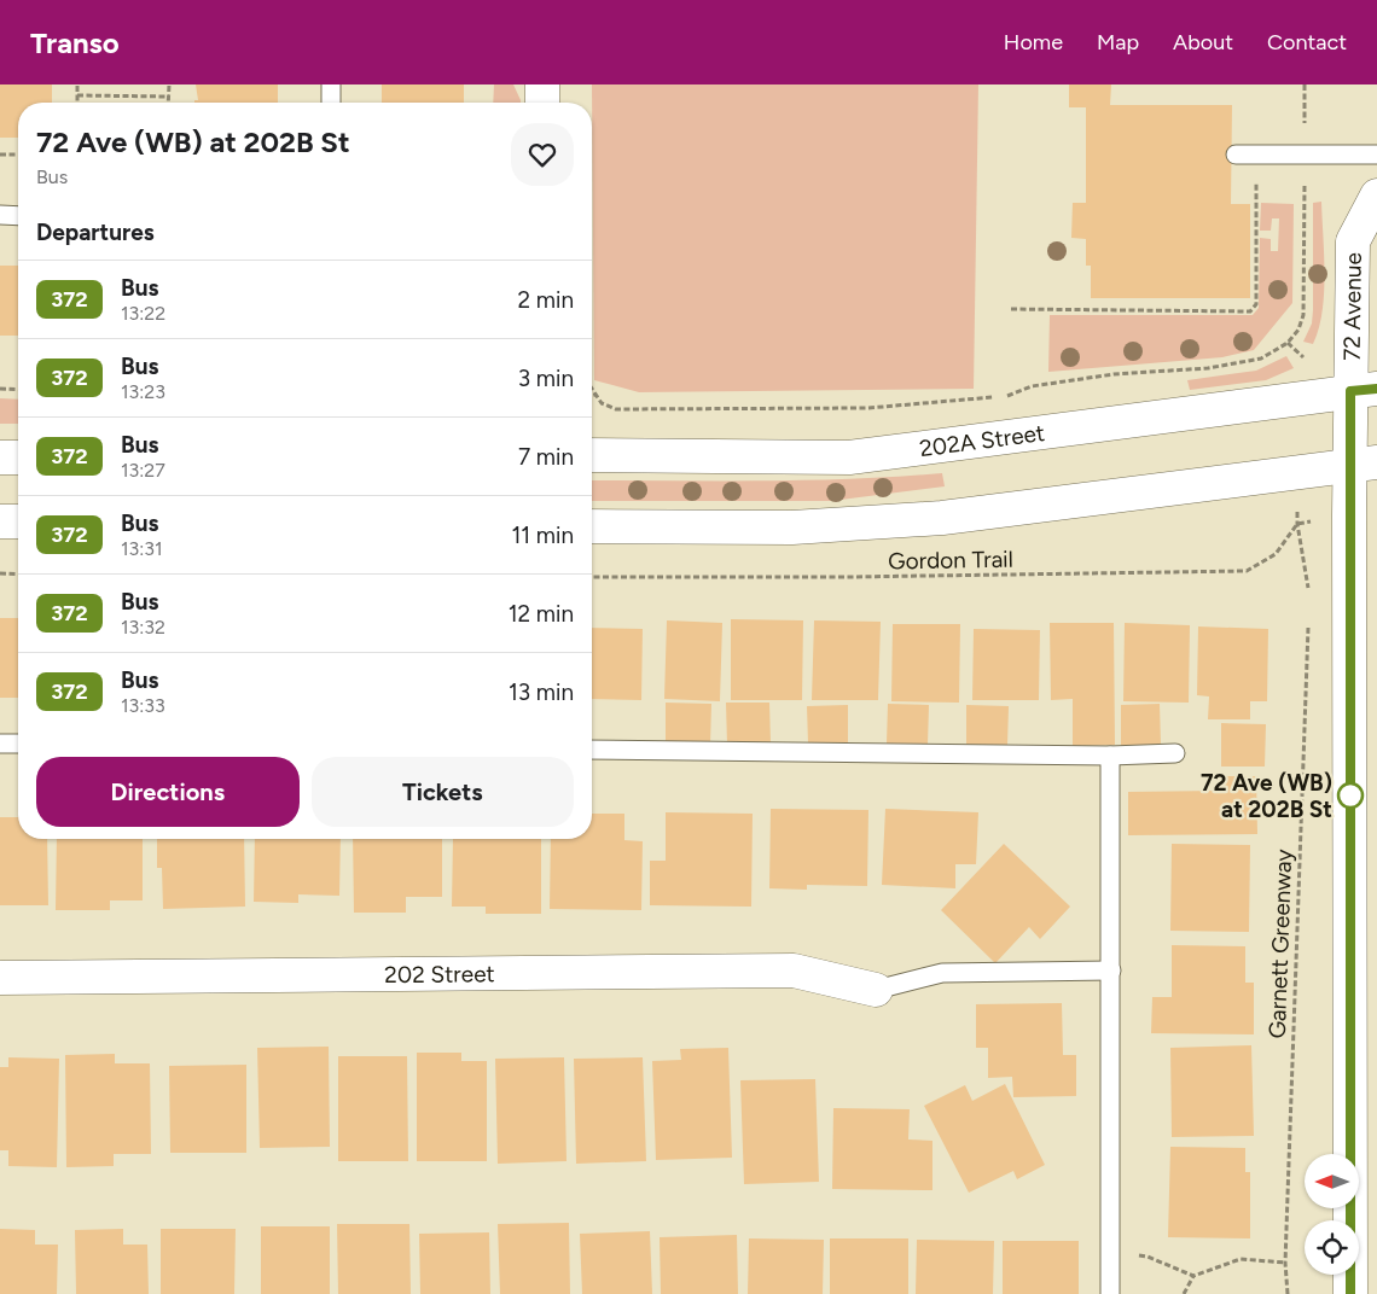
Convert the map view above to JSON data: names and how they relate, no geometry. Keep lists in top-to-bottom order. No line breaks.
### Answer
{"streets":{"main road":["72 Avenue","202A Street","202 Street"],"path":["Gordon Trail","Garnett Greenway"]},"crossings":[["72 Avenue","202A Street"]],"places":["72 Ave (WB) at 202B St"],"lines":["bus line 372"],"north":"left","page":{"header":"Transo","nav":["Home","Map","About","Contact"],"heading":[["72 Ave (WB) at 202B St","Bus"],"Departures"],"list":[{"mark":"372","name":"Bus","note":"13:22","value":"2 min"},{"mark":"372","name":"Bus","note":"13:23","value":"3 min"},{"mark":"372","name":"Bus","note":"13:27","value":"7 min"},{"mark":"372","name":"Bus","note":"13:31","value":"11 min"},{"mark":"372","name":"Bus","note":"13:32","value":"12 min"},{"mark":"372","name":"Bus","note":"13:33","value":"13 min"}],"buttons":["Directions","Tickets"]}}
